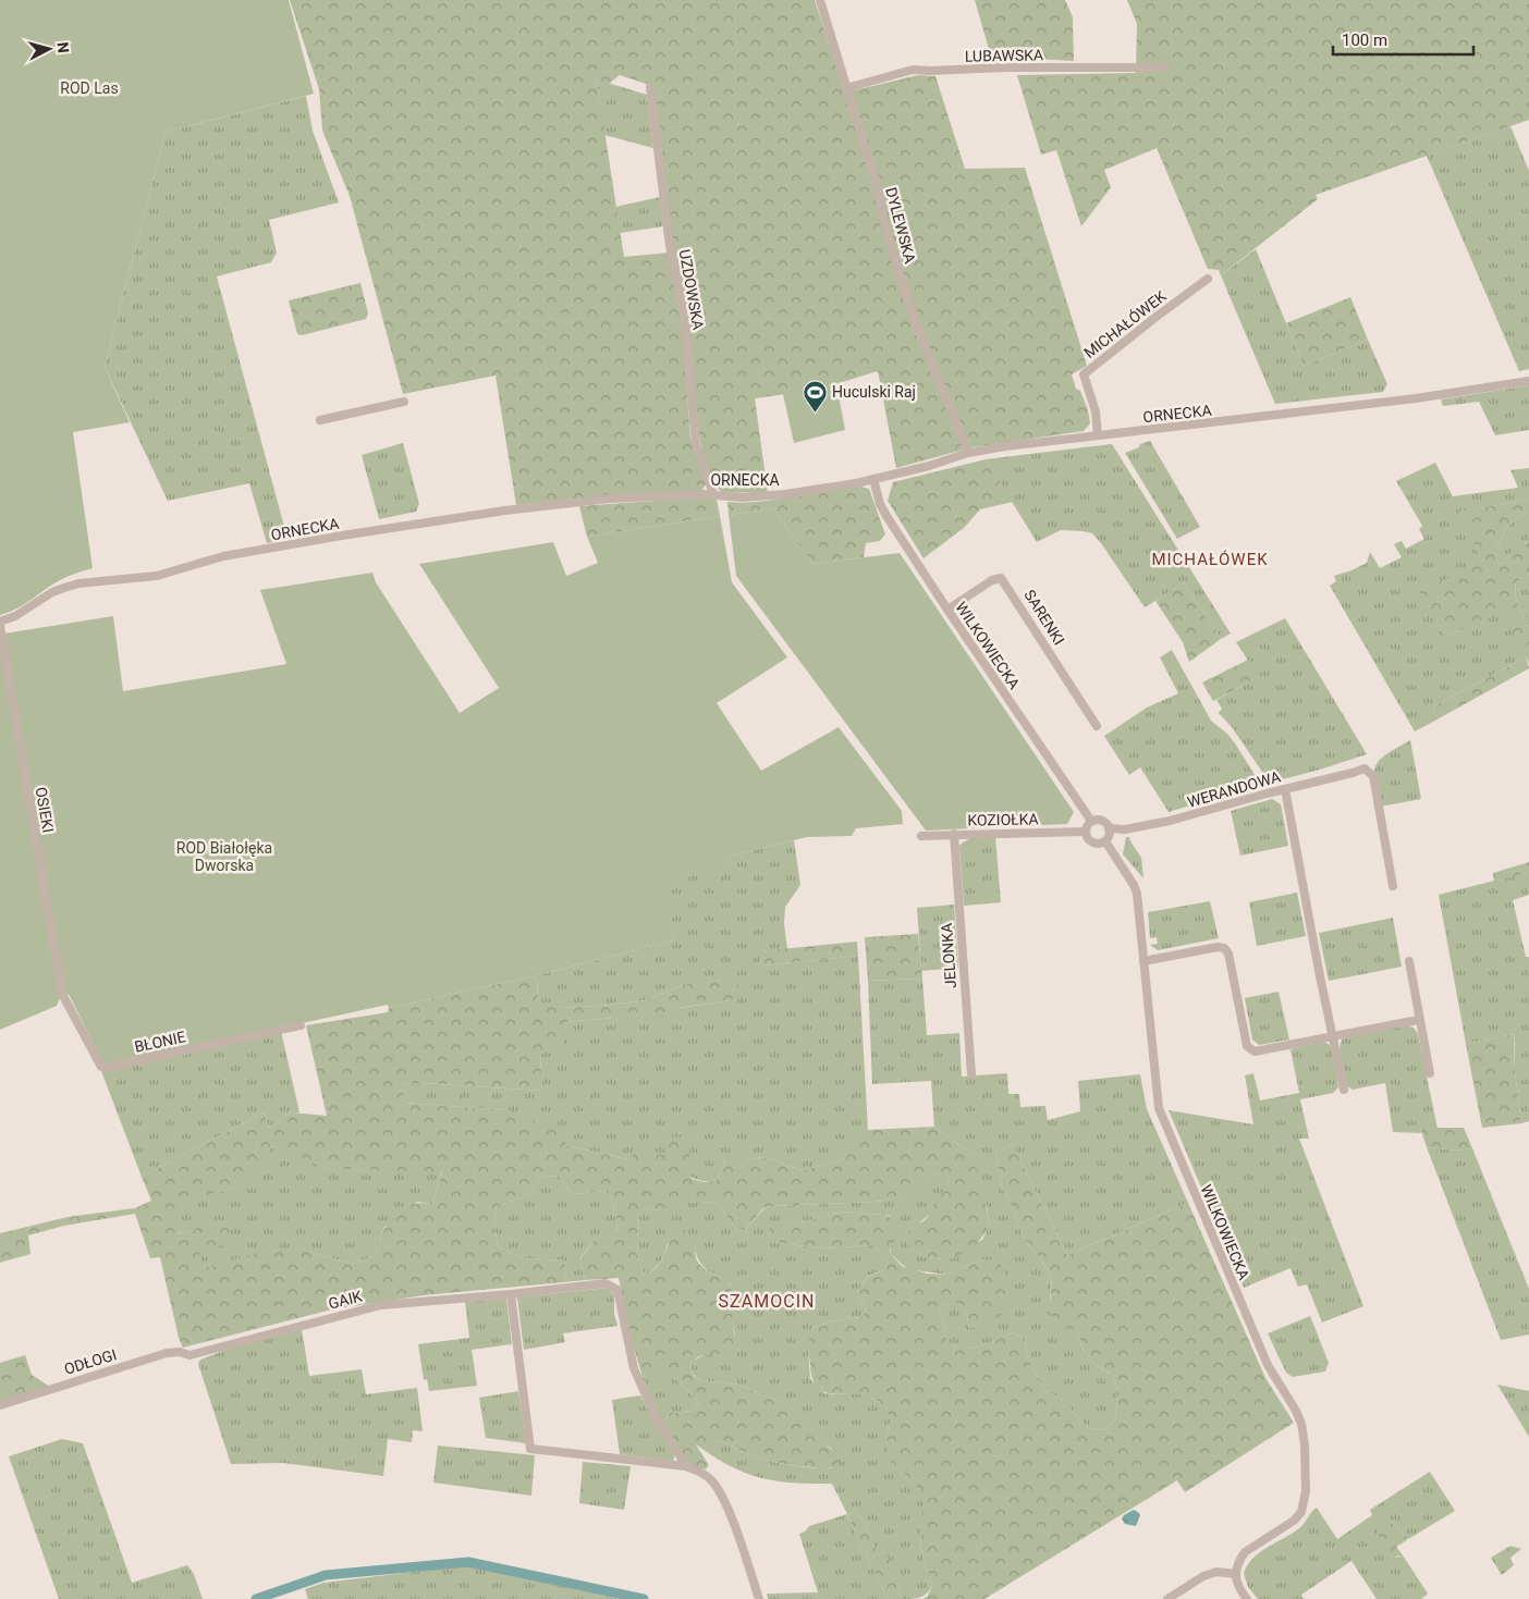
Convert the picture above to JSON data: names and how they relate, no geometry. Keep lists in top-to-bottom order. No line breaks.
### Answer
{"streets":{"street":["LUBAWSKA","DYLEWSKA","UZDOWSKA","MICHAŁÓWEK","ORNECKA","SARENKI","WILKOWIECKA","WERANDOWA","OSIEKI","KOZIOŁKA","JELONKA","BŁONIE","GAIK","ODŁOGI"]},"crossings":[["LUBAWSKA","DYLEWSKA"],["DYLEWSKA","ORNECKA"],["UZDOWSKA","ORNECKA"],["MICHAŁÓWEK","ORNECKA"],["ORNECKA","WILKOWIECKA"],["SARENKI","WILKOWIECKA"],["WILKOWIECKA","WERANDOWA"],["WILKOWIECKA","KOZIOŁKA"],["WERANDOWA","KOZIOŁKA"],["OSIEKI","BŁONIE"],["KOZIOŁKA","JELONKA"],["GAIK","ODŁOGI"]],"districts":["MICHAŁÓWEK","SZAMOCIN"],"parks":["ROD Las","ROD Białołęka Dworska"],"places":{"sports":["Huculski Raj"]},"scale_bar":"100 m","north":"right"}
